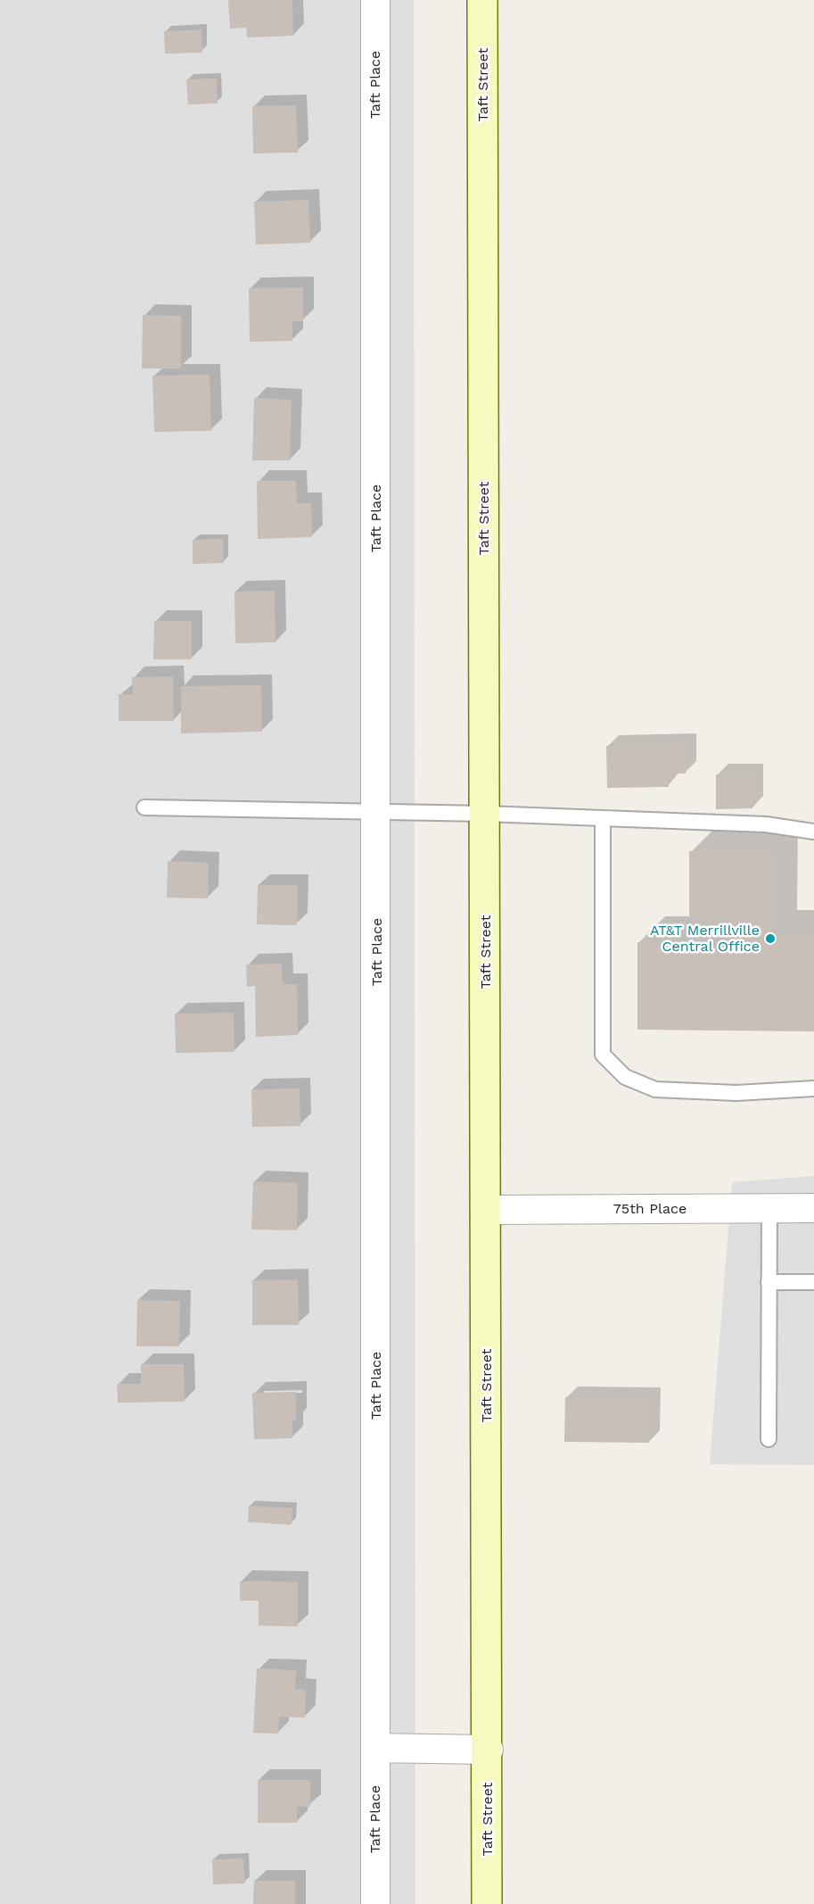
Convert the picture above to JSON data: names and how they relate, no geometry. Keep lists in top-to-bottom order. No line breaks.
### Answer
{"streets":{"main road":["Taft Street"],"street":["Taft Place","75th Place"]},"crossings":[["Taft Street","75th Place"]],"places":["AT&T Merrillville Central Office"]}
